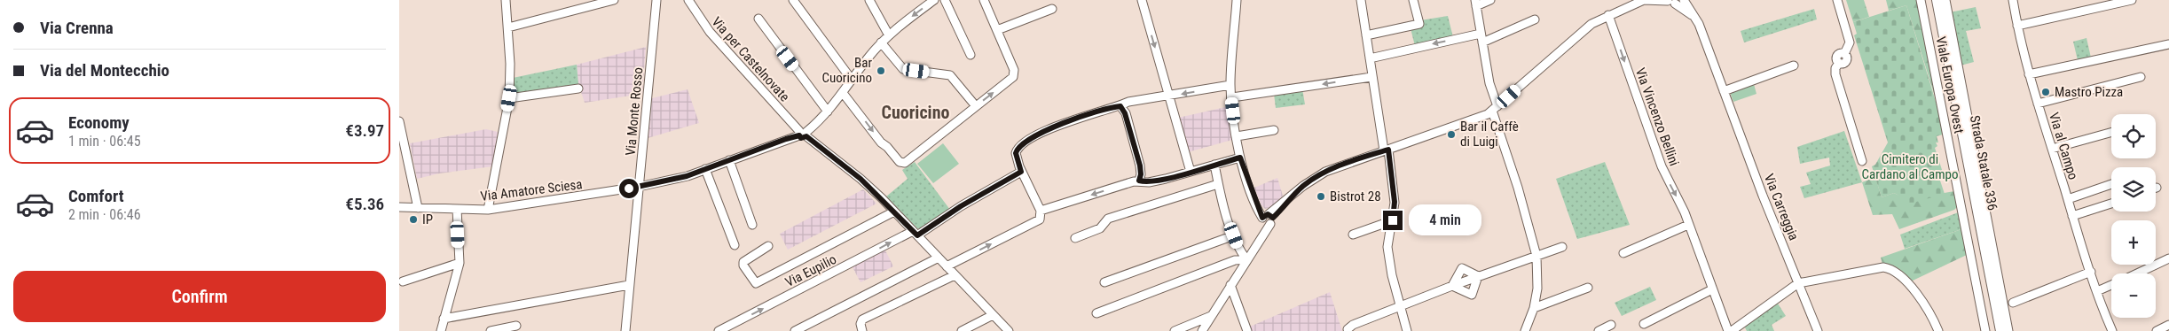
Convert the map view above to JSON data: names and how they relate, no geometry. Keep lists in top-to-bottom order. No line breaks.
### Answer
{"streets":{"highway":["Strada Statale 336"],"street":["Via per Castelnovate","Viale Europa Ovest","Via Monte Rosso","Via Vincenzo Bellini","Via al Campo","Via Amatore Sciesa","Via Carreggia","Via Eupilio"]},"crossings":[["Via per Castelnovate","Via Amatore Sciesa"],["Via per Castelnovate","Via Eupilio"],["Via Monte Rosso","Via Amatore Sciesa"]],"one_way":["Via Vincenzo Bellini"],"districts":["Cuoricino"],"parks":["Cimitero di Cardano al Campo"],"places":["Bar Cuoricino","Mastro Pizza","Bar il Caffè di Luigi","Bistrot 28","IP"],"page":{"banner":["Via Crenna","Via del Montecchio"],"list":[{"name":"Economy","note":"1 min · 06:45","value":"€3.97"},{"name":"Comfort","note":"2 min · 06:46","value":"€5.36"}],"map_buttons":["+","−"],"bubble":"4 min","buttons":"Confirm"}}
